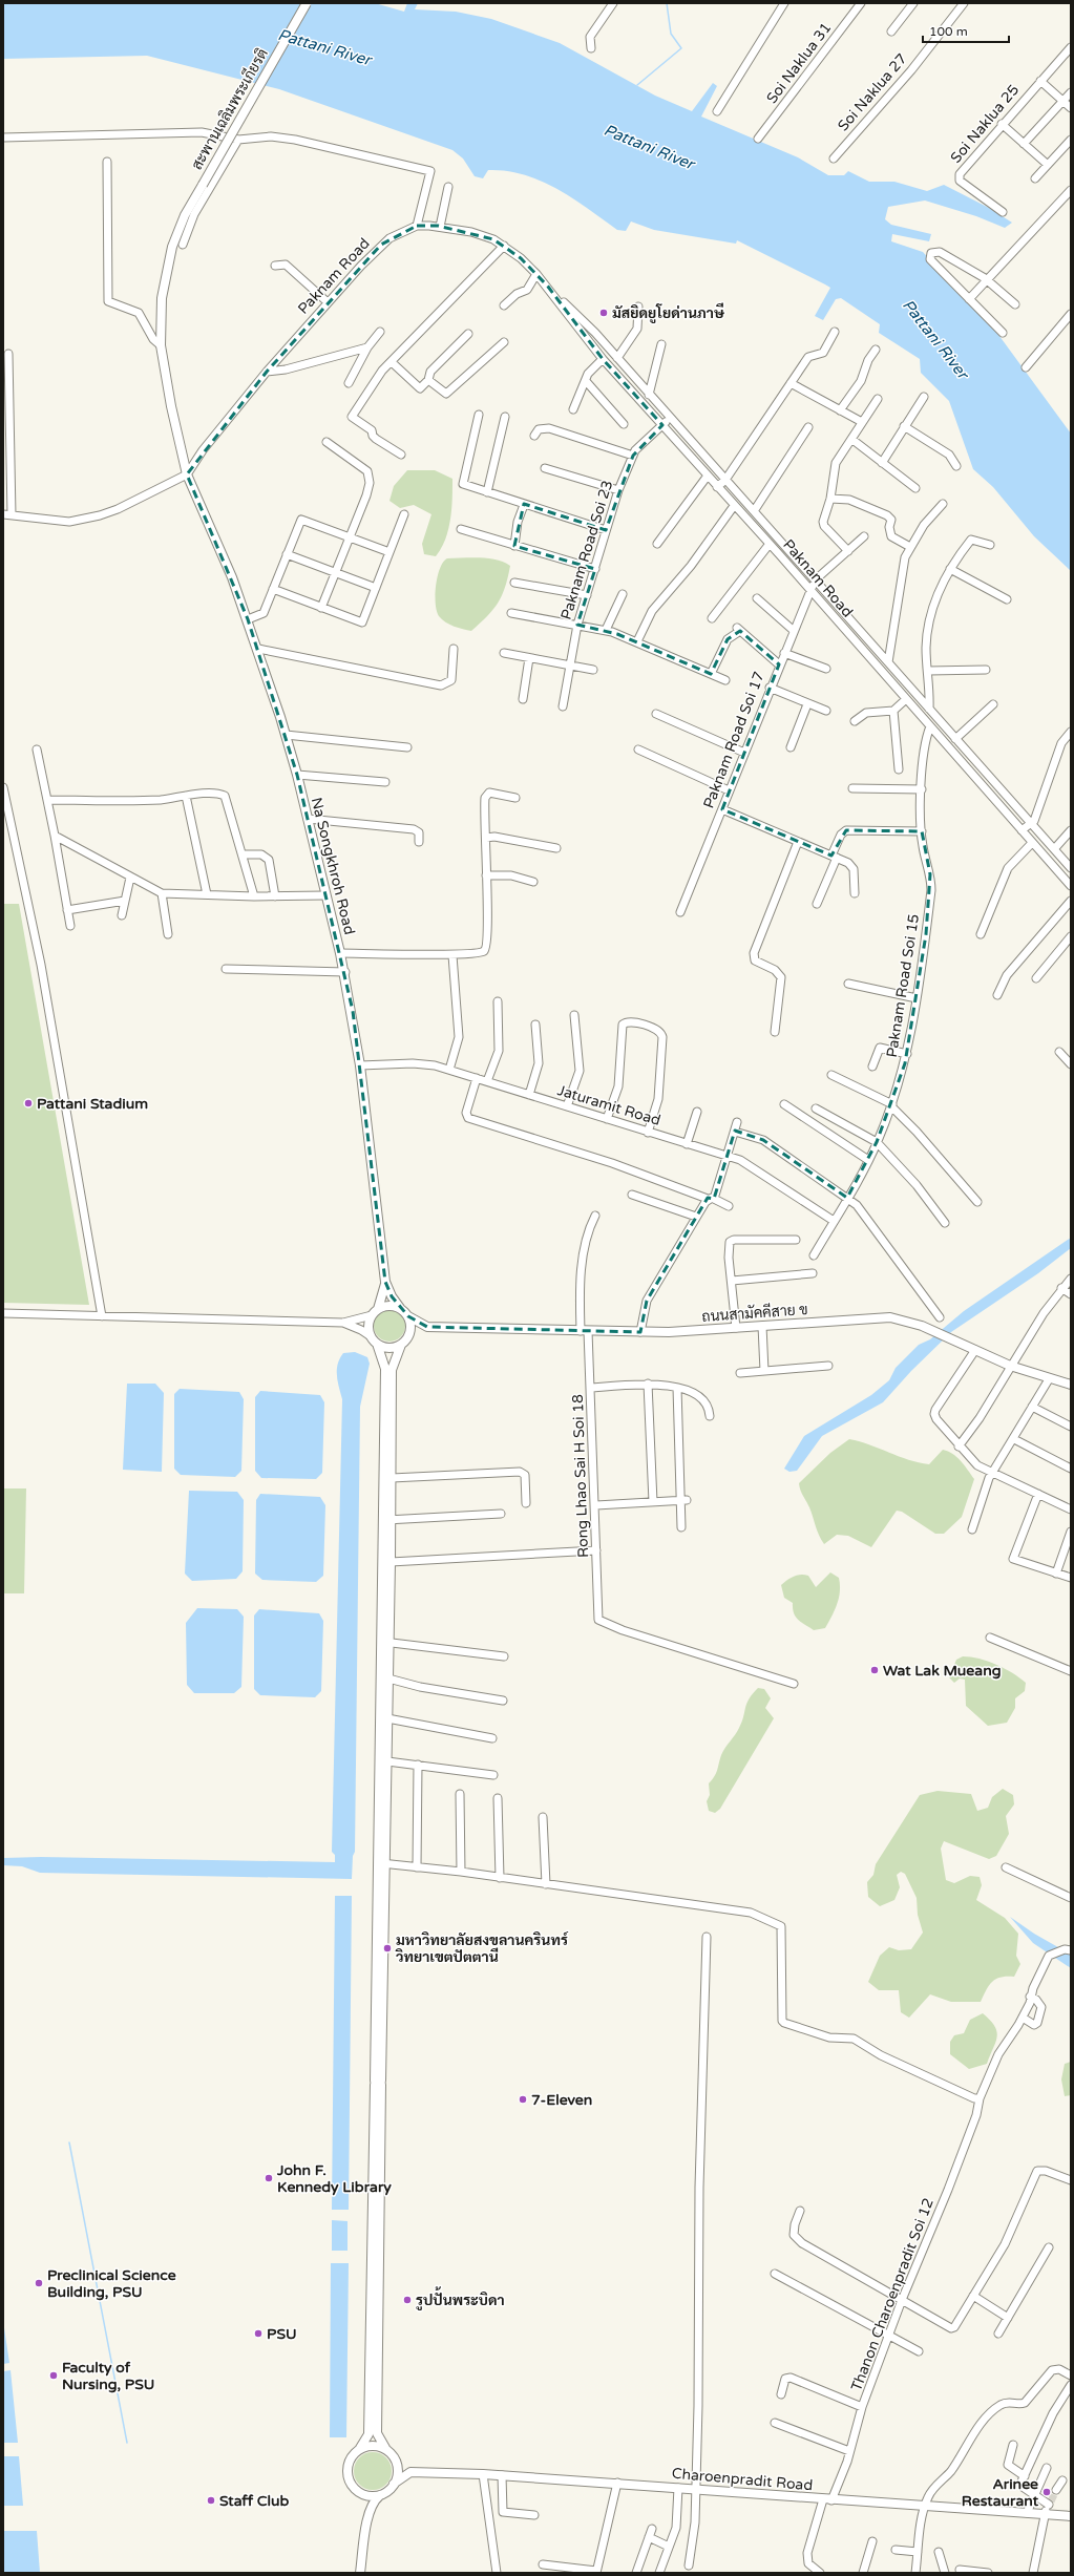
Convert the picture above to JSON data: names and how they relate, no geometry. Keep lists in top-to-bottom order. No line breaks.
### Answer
{"streets":{"main road":["สะพานเฉลิมพระเกียรติ","Na Songkhroh Road","ถนนสามัคคีสาย ข","Charoenpradit Road"],"street":["Soi Naklua 31","Soi Naklua 27","Soi Naklua 25","Paknam Road","Paknam Road Soi 23","Paknam Road Soi 17","Paknam Road Soi 15","Jaturamit Road","Rong Lhao Sai H Soi 18","Thanon Charoenpradit Soi 12"]},"crossings":[["สะพานเฉลิมพระเกียรติ","Na Songkhroh Road"],["Paknam Road","Paknam Road Soi 23"],["Paknam Road","Paknam Road Soi 17"],["Paknam Road","Na Songkhroh Road"],["Paknam Road","Paknam Road Soi 15"],["Na Songkhroh Road","Jaturamit Road"],["Na Songkhroh Road","ถนนสามัคคีสาย ข"],["Paknam Road Soi 15","Jaturamit Road"],["ถนนสามัคคีสาย ข","Rong Lhao Sai H Soi 18"],["Thanon Charoenpradit Soi 12","Charoenpradit Road"]],"water":["Pattani River"],"places":["มัสยิดยูโยด่านภาษี","Pattani Stadium","Wat Lak Mueang","มหาวิทยาลัยสงขลานครินทร์ วิทยาเขตปัตตานี","7-Eleven","John F. Kennedy Library","Preclinical Science Building, PSU","รูปปั้นพระบิดา","PSU","Faculty of Nursing, PSU","Arinee Restaurant","Staff Club"],"scale_bar":"100 m"}
